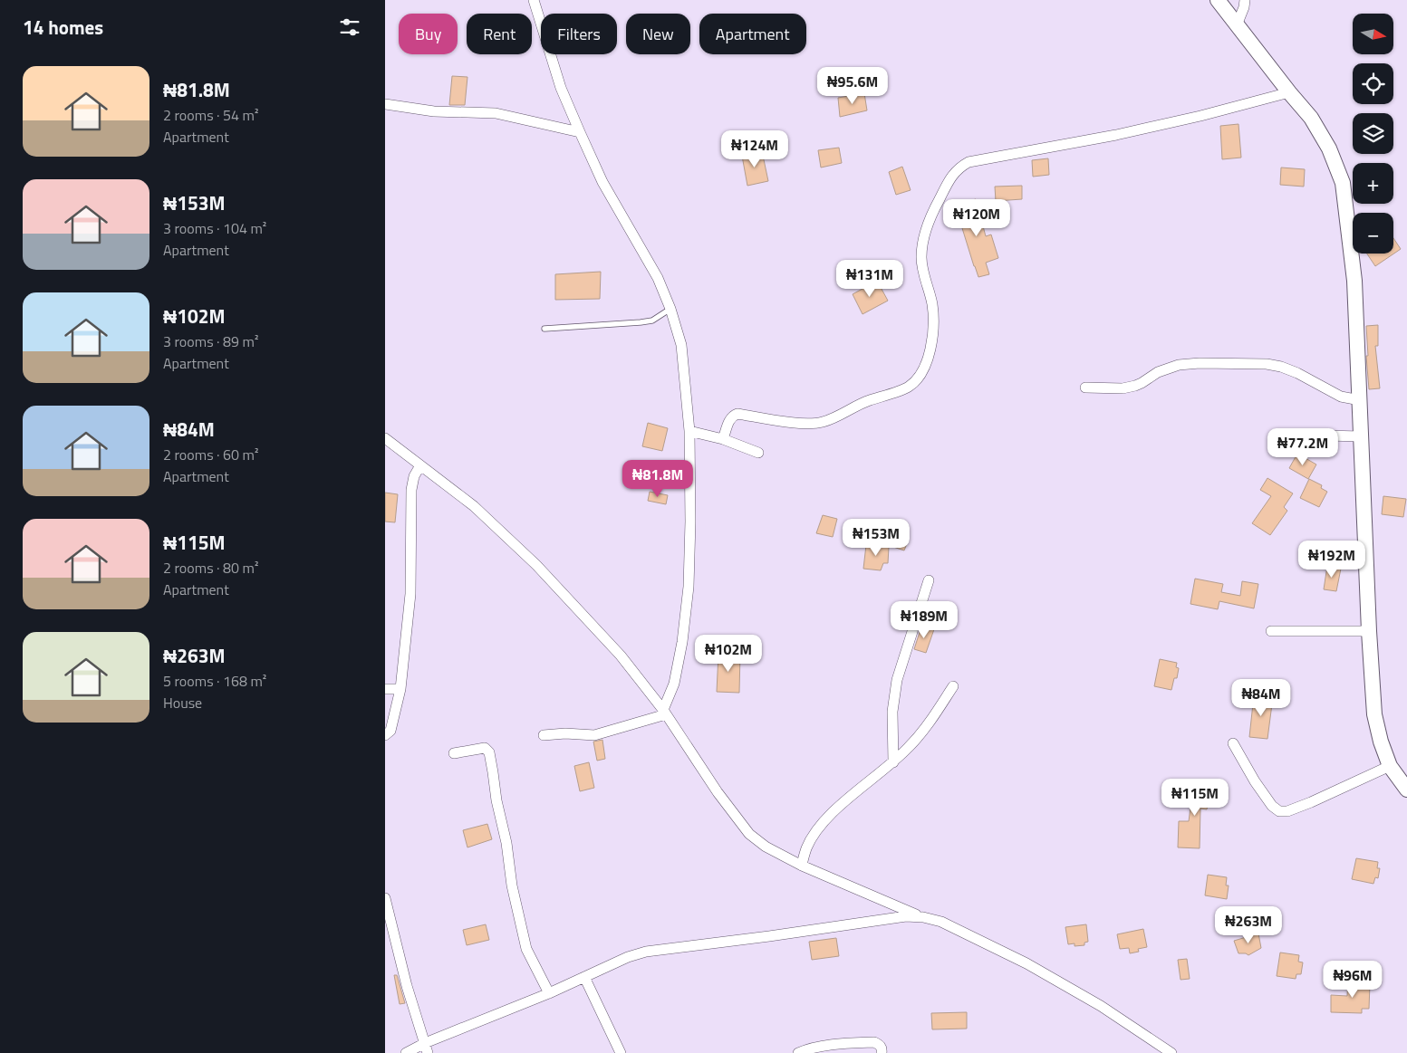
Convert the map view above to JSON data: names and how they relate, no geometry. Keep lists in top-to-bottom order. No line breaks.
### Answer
{"north":"right","page":{"heading":"14 homes","map_buttons":["+","−"],"chip":["Buy","Rent","Filters","New","Apartment"],"list":[{"name":"₦81.8M","note":"2 rooms · 54 m² · Apartment"},{"name":"₦153M","note":"3 rooms · 104 m² · Apartment"},{"name":"₦102M","note":"3 rooms · 89 m² · Apartment"},{"name":"₦84M","note":"2 rooms · 60 m² · Apartment"},{"name":"₦115M","note":"2 rooms · 80 m² · Apartment"},{"name":"₦263M","note":"5 rooms · 168 m² · House"}],"price":["₦95.6M","₦124M","₦120M","₦131M","₦77.2M","₦81.8M","₦153M","₦192M","₦189M","₦102M","₦84M","₦115M","₦263M","₦96M"]}}
